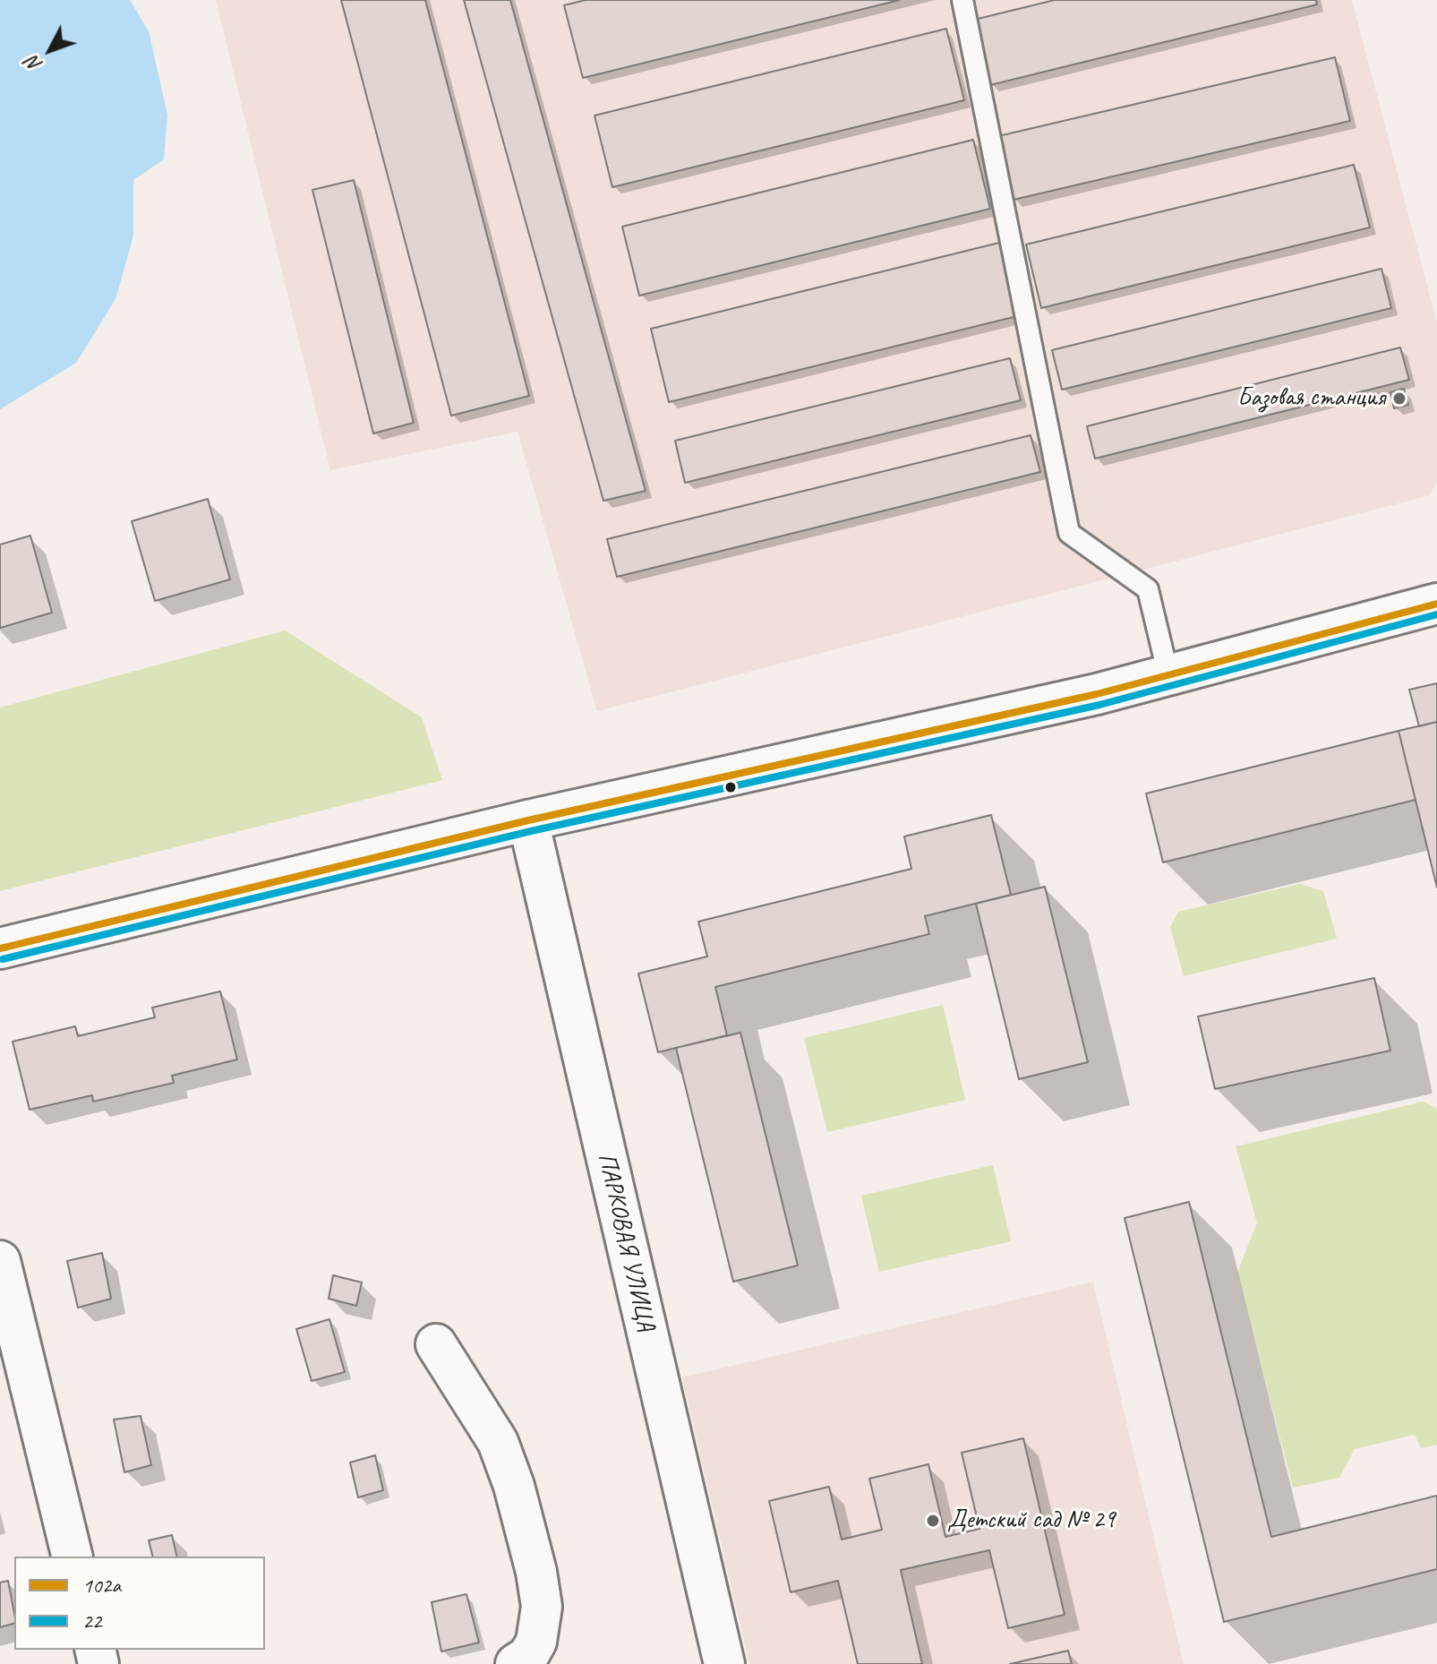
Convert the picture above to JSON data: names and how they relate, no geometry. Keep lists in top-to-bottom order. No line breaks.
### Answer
{"streets":{"street":["ПАРКОВАЯ УЛИЦА"]},"places":["Базовая станция","Детский сад № 29"],"lines":["transit line 102а","transit line 22"],"legend":["102а","22"],"north":"bottom left"}
